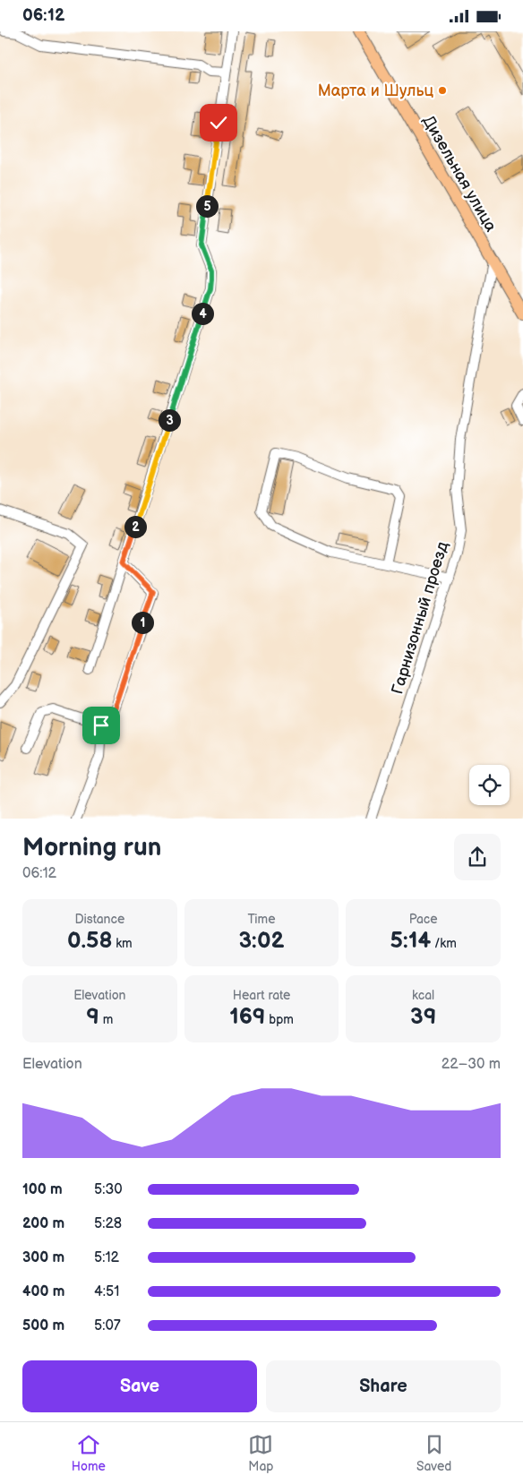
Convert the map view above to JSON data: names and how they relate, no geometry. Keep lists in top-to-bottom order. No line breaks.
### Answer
{"streets":{"main road":["Дизельная улица"],"street":["Гарнизонный проезд"]},"crossings":[["Дизельная улица","Гарнизонный проезд"]],"places":["Марта и Шульц"],"page":{"status":"06:12","pins":["5","4","3","2","1"],"heading":["Morning run","06:12"],"stats":[["Distance","0.58 km"],["Time","3:02"],["Pace","5:14 /km"],["Elevation","9 m"],["Heart rate","169 bpm"],["kcal","39"]],"chart":["Elevation","22–30 m"],"list":[{"name":"100 m","note":"5:30"},{"name":"200 m","note":"5:28"},{"name":"300 m","note":"5:12"},{"name":"400 m","note":"4:51"},{"name":"500 m","note":"5:07"}],"buttons":["Save","Share"],"tabs":["Home","Map","Saved"]}}
